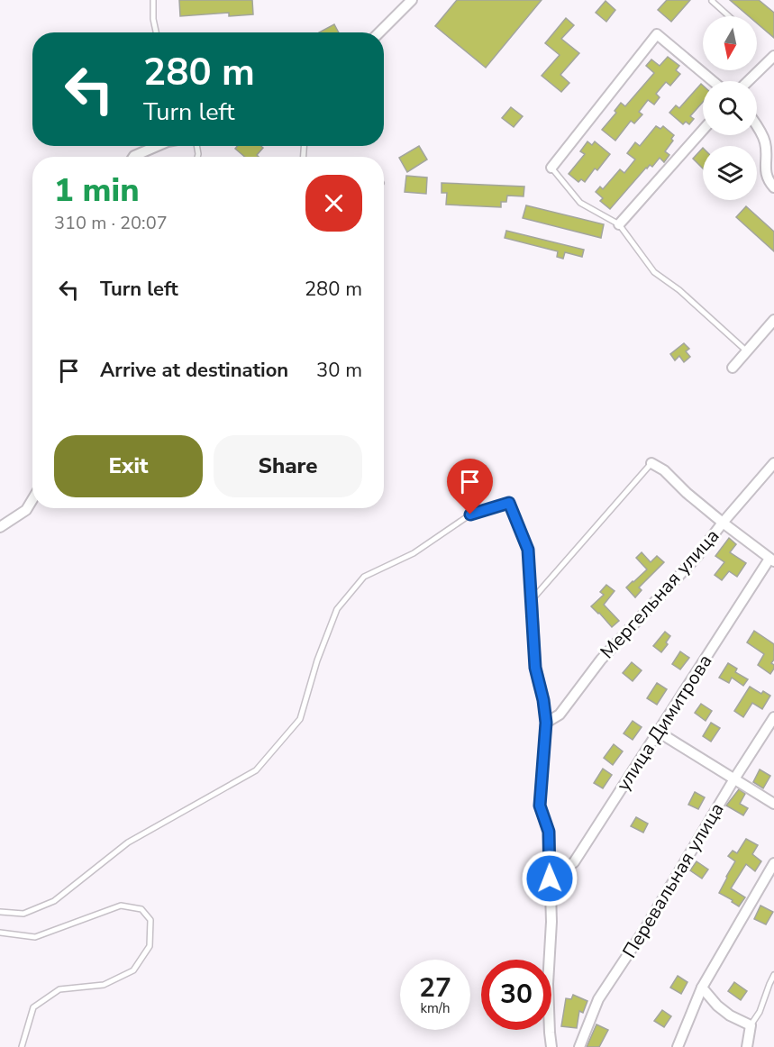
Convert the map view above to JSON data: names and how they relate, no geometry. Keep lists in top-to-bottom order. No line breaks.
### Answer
{"streets":{"street":["Мергельная улица","улица Димитрова","Перевальная улица"]},"north":"bottom","page":{"turn":["280 m","Turn left"],"heading":["1 min","310 m · 20:07"],"list":[{"name":"Turn left","value":"280 m"},{"name":"Arrive at destination","value":"30 m"}],"buttons":["Exit","Share"],"speed":"27 km/h","limit":"30"}}
